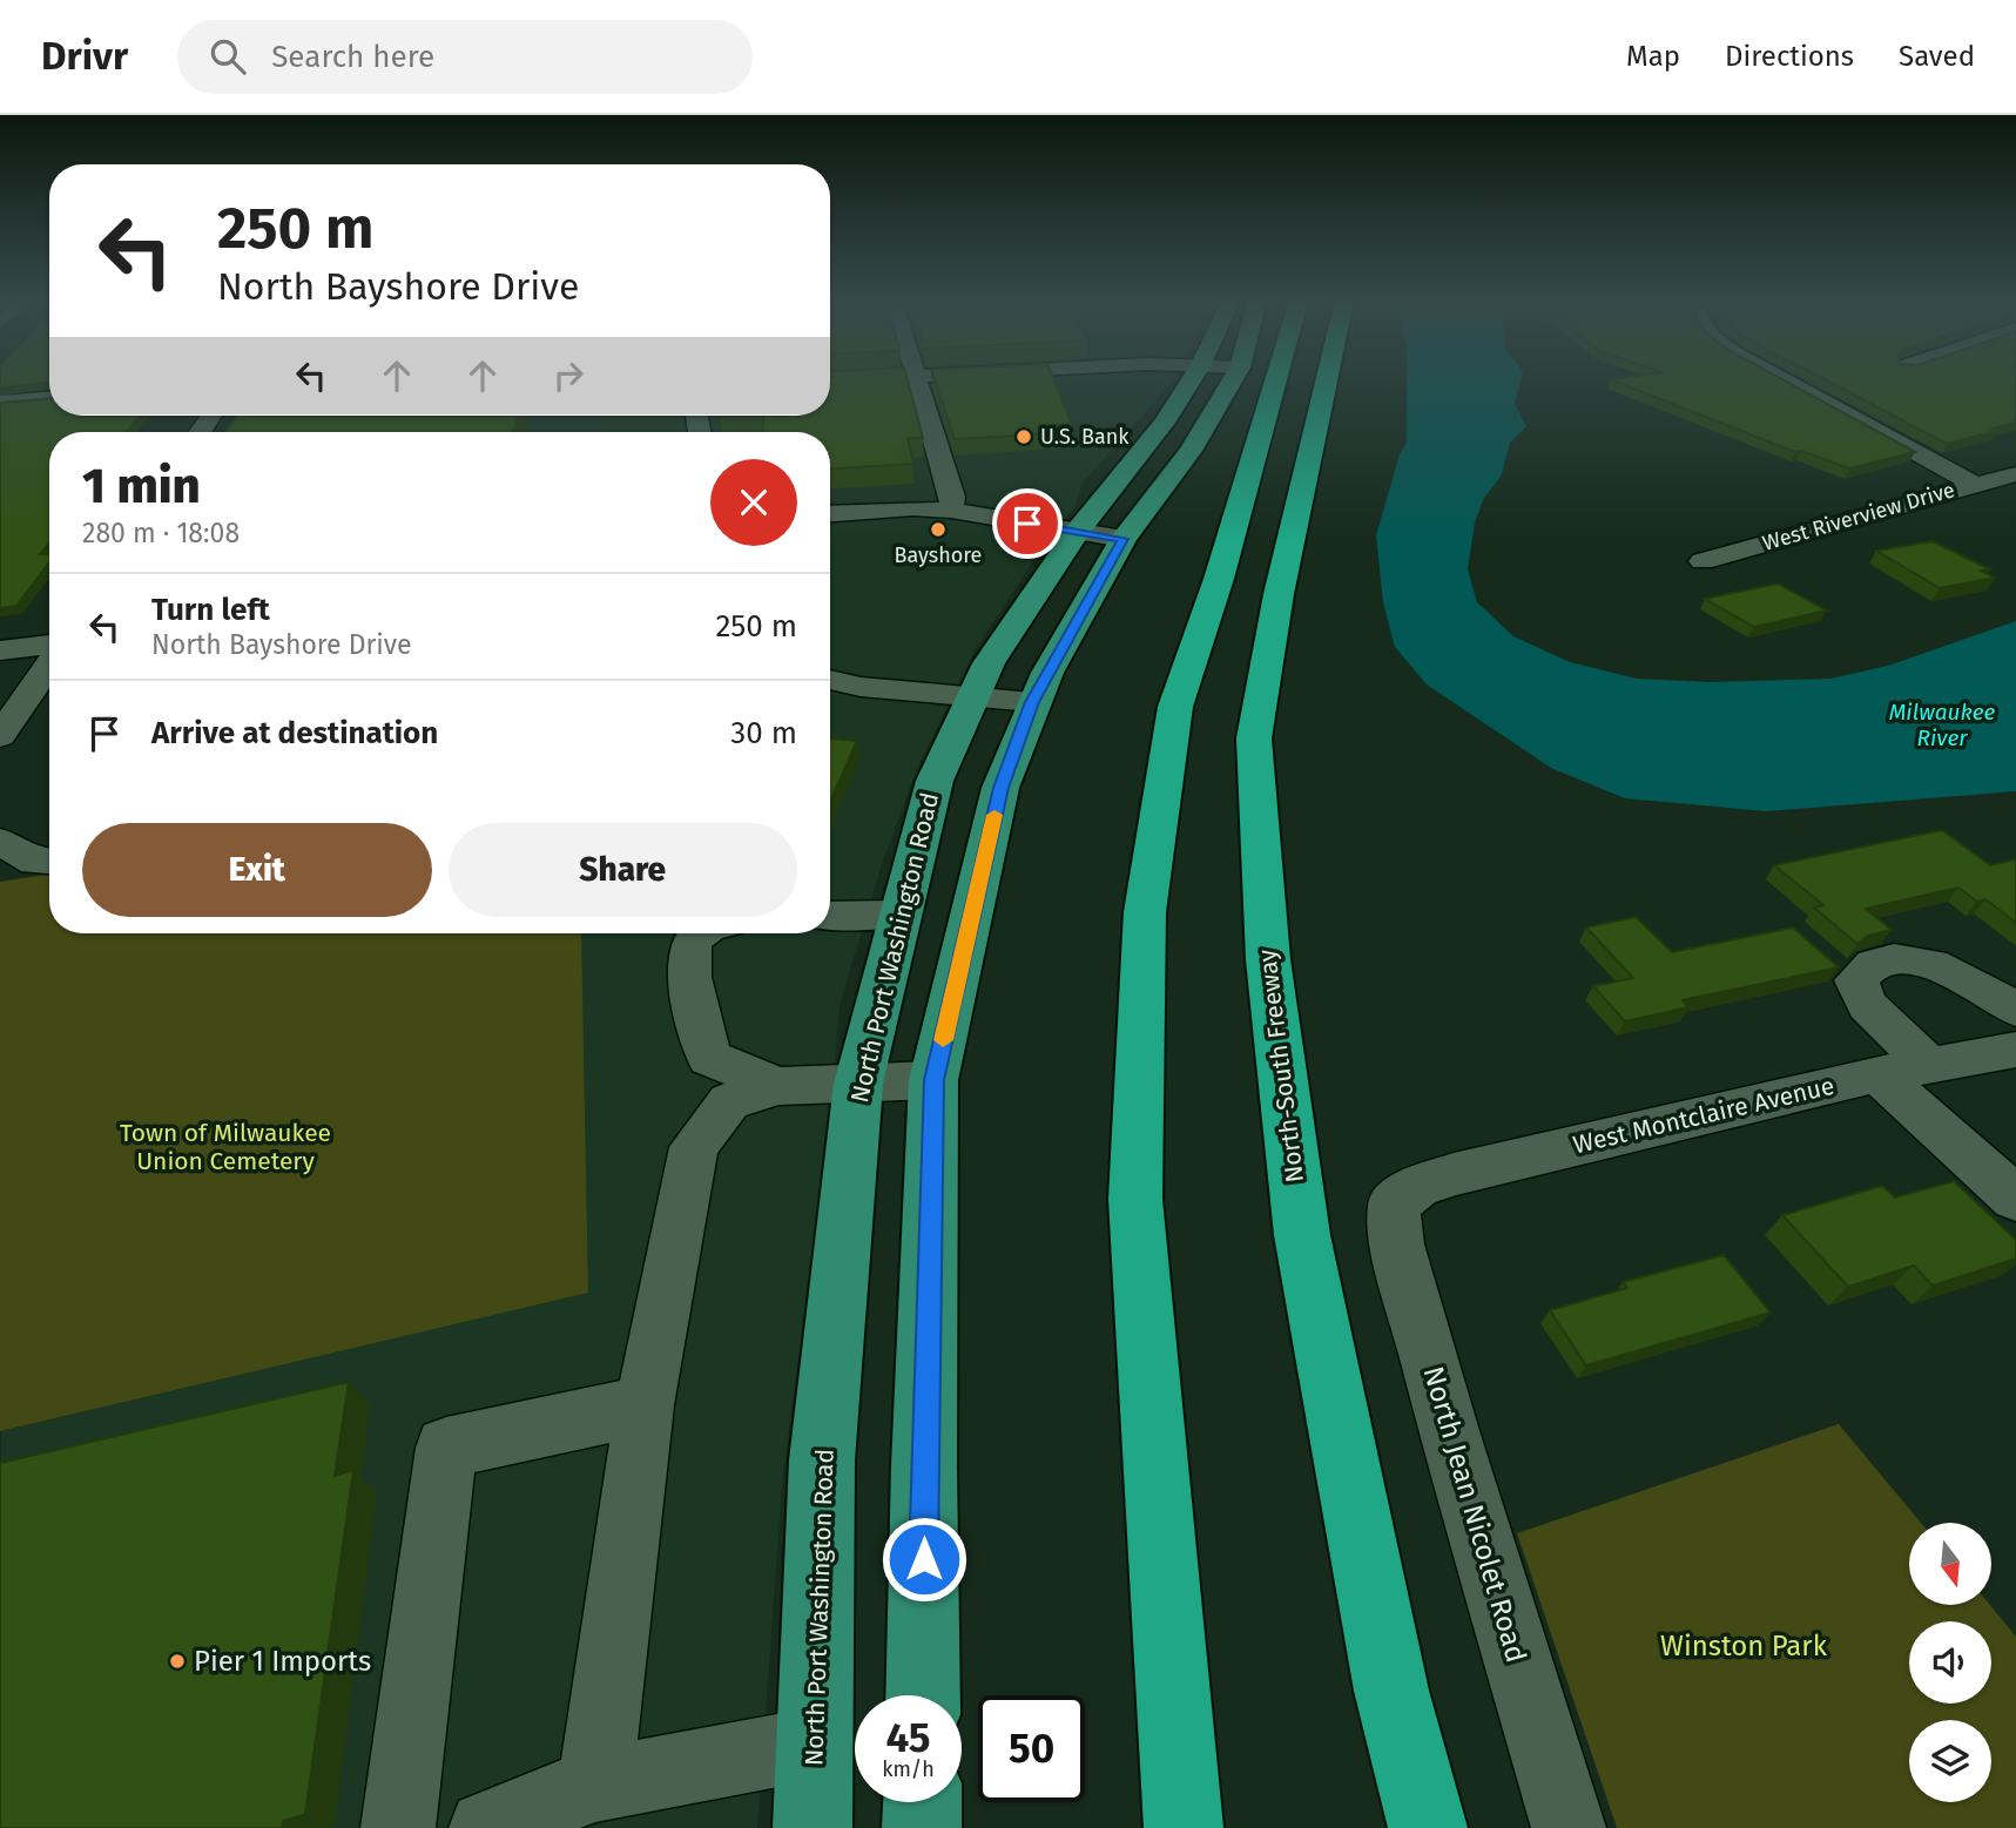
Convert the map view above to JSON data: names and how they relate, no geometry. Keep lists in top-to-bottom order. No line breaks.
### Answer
{"streets":{"highway":["North-South Freeway"],"main road":["North Port Washington Road"],"street":["West Riverview Drive","West Montclaire Avenue","North Jean Nicolet Road"]},"crossings":[["West Montclaire Avenue","North Jean Nicolet Road"]],"water":["Milwaukee River"],"parks":["Town of Milwaukee Union Cemetery","Winston Park"],"places":["U.S. Bank","Bayshore","Pier 1 Imports"],"north":"bottom","page":{"header":"Drivr","search":"Search here","nav":["Map","Directions","Saved"],"turn":["250 m","North Bayshore Drive"],"heading":["1 min","280 m · 18:08"],"list":[{"name":"Turn left","note":"North Bayshore Drive","value":"250 m"},{"name":"Arrive at destination","value":"30 m"}],"buttons":["Exit","Share"],"speed":"45 km/h","limit":"50"}}
